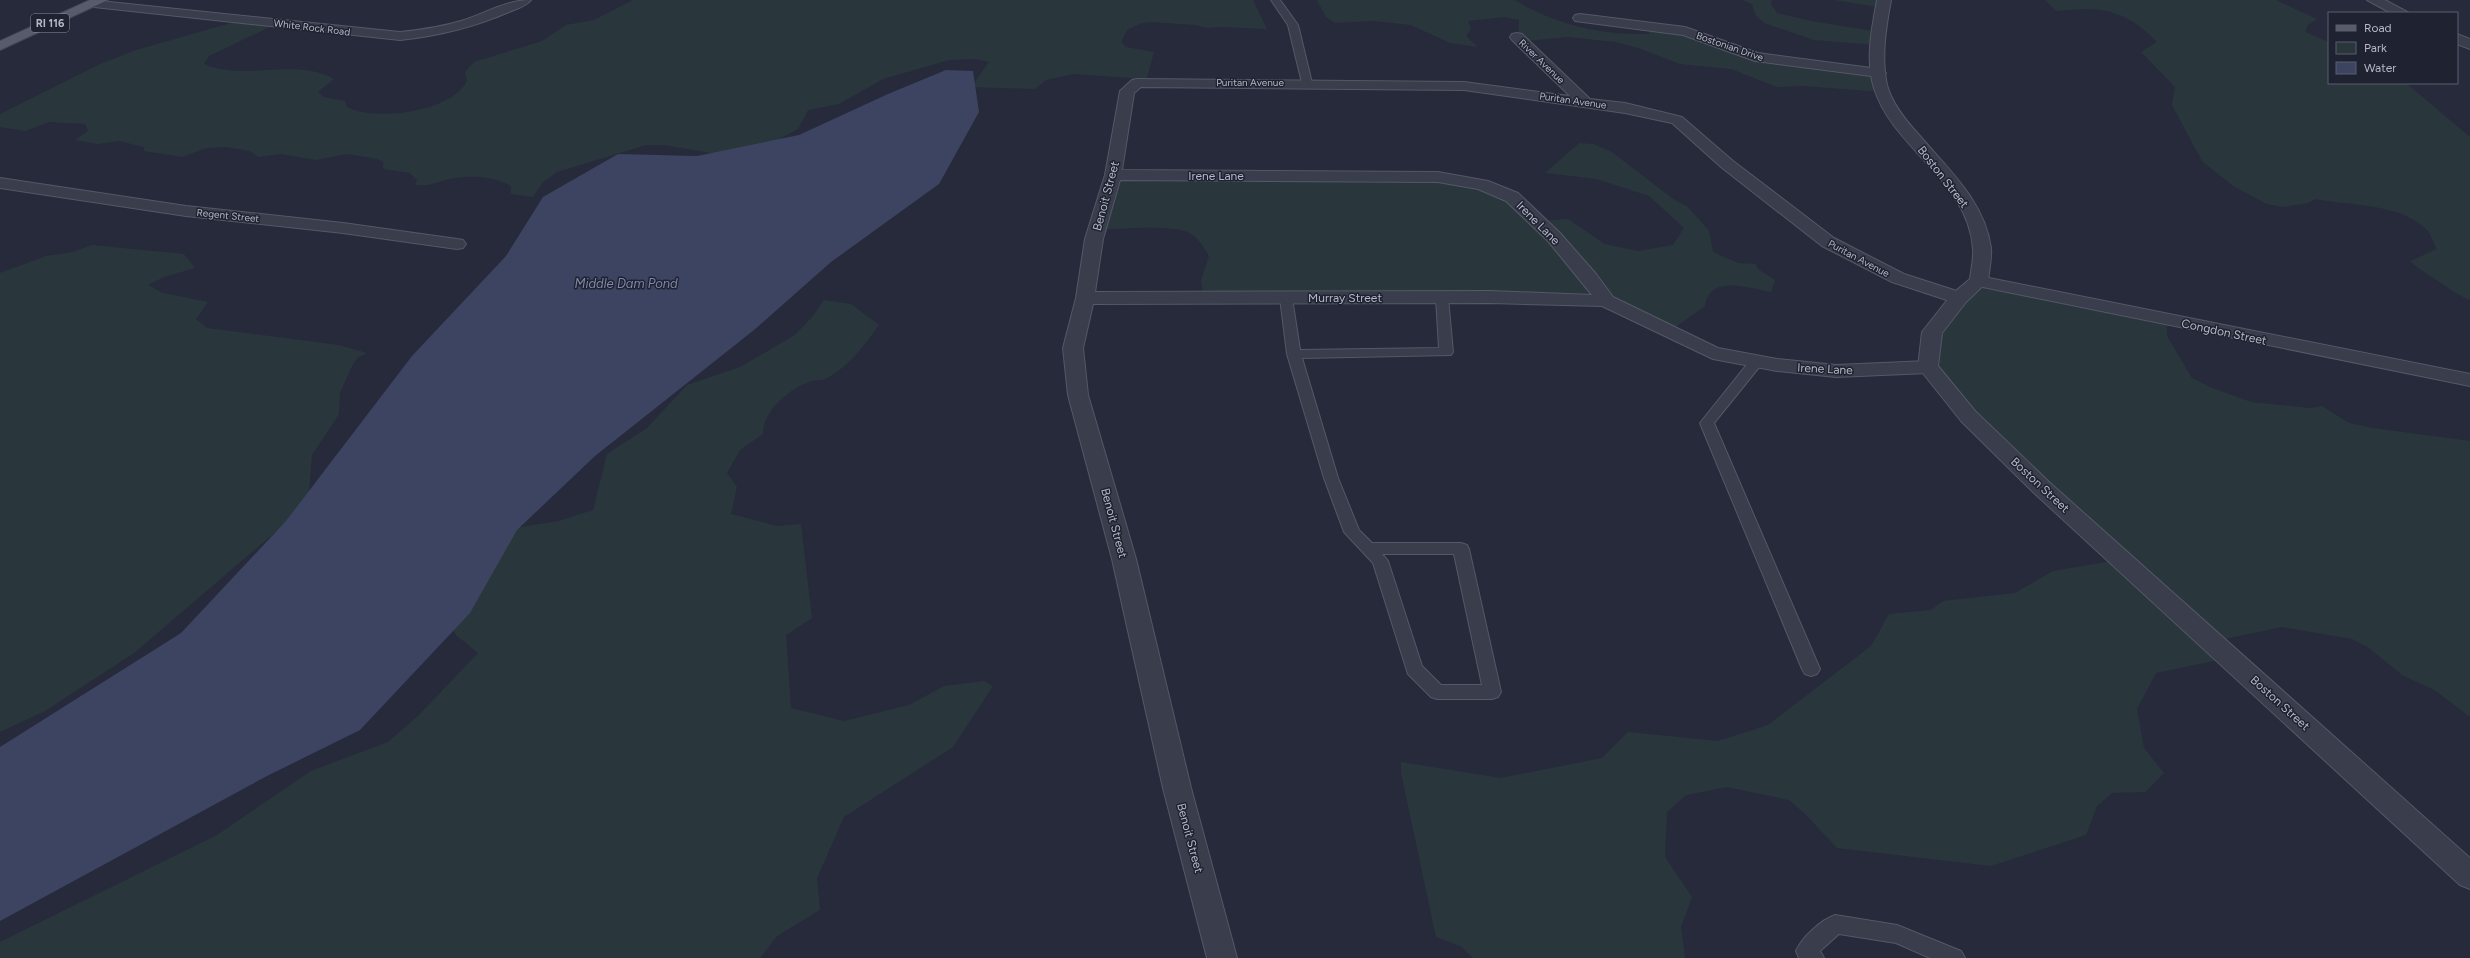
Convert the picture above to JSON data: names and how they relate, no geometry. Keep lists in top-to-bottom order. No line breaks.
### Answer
{"streets":{"main road":["RI 116"],"street":["White Rock Road","Bostonian Drive","River Avenue","Puritan Avenue","Irene Lane","Boston Street","Benoit Street","Regent Street","Murray Street","Congdon Street"]},"crossings":[["RI 116","White Rock Road"],["Bostonian Drive","Boston Street"],["River Avenue","Puritan Avenue"],["Puritan Avenue","Benoit Street"],["Irene Lane","Boston Street"],["Irene Lane","Benoit Street"],["Irene Lane","Murray Street"],["Boston Street","Congdon Street"],["Benoit Street","Murray Street"]],"water":["Middle Dam Pond"],"legend":["Road","Park","Water"]}
